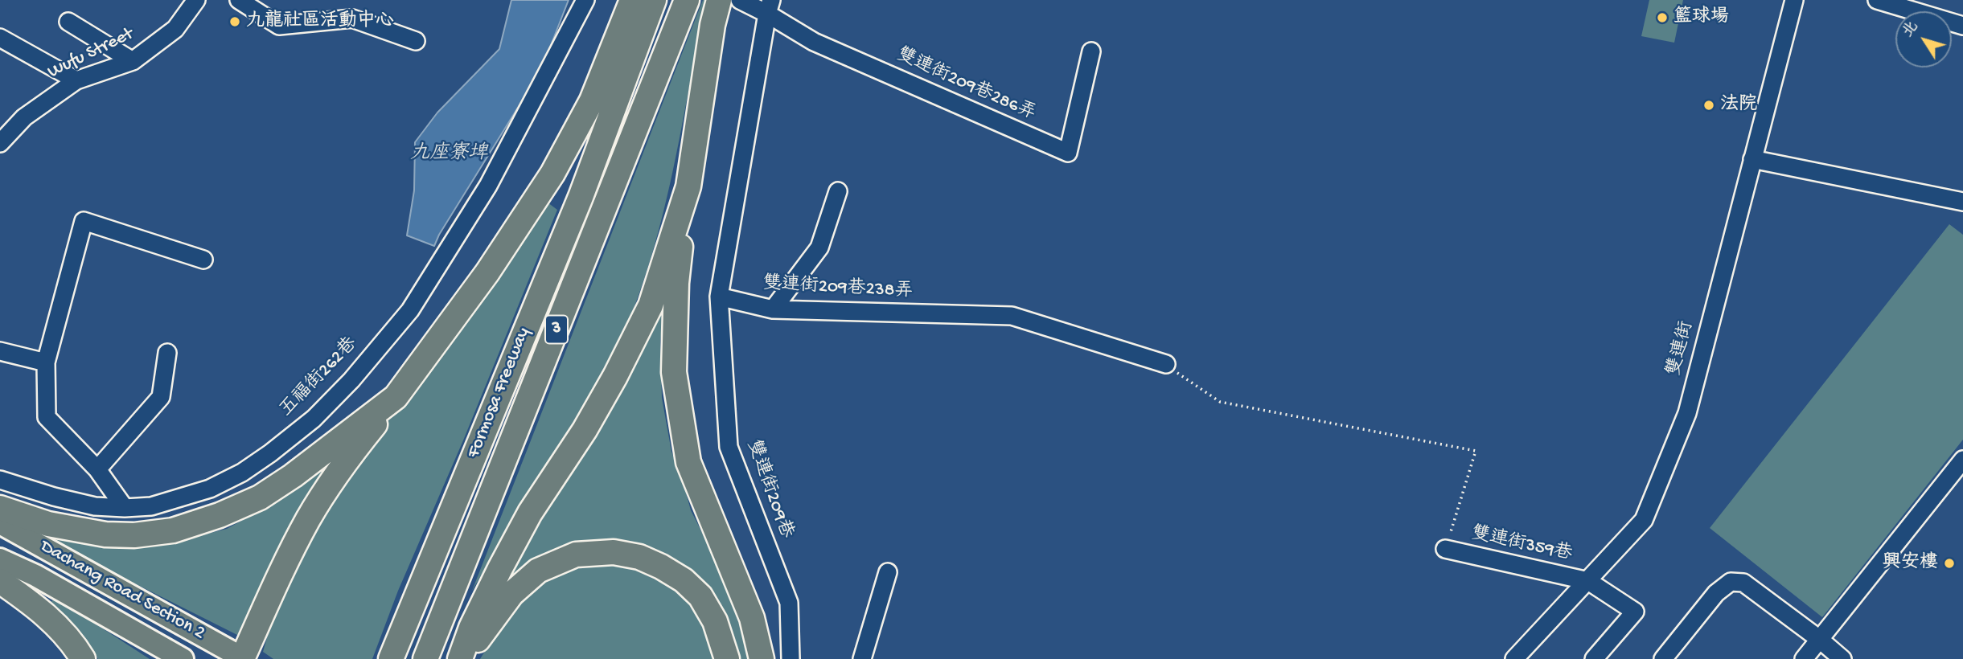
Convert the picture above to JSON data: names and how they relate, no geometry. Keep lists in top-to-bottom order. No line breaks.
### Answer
{"streets":{"highway":["3","Formosa Freeway"],"main road":["Dachang Road Section 2"],"street":["Wufu Street","雙連街209巷286弄","雙連街209巷238弄","雙連街","五福街262巷","雙連街209巷","雙連街359巷"]},"crossings":[["雙連街209巷238弄","雙連街209巷"],["雙連街","雙連街359巷"]],"water":["九座寮埤"],"places":["籃球場","九龍社區活動中心","法院","興安樓"],"north":"top left"}
